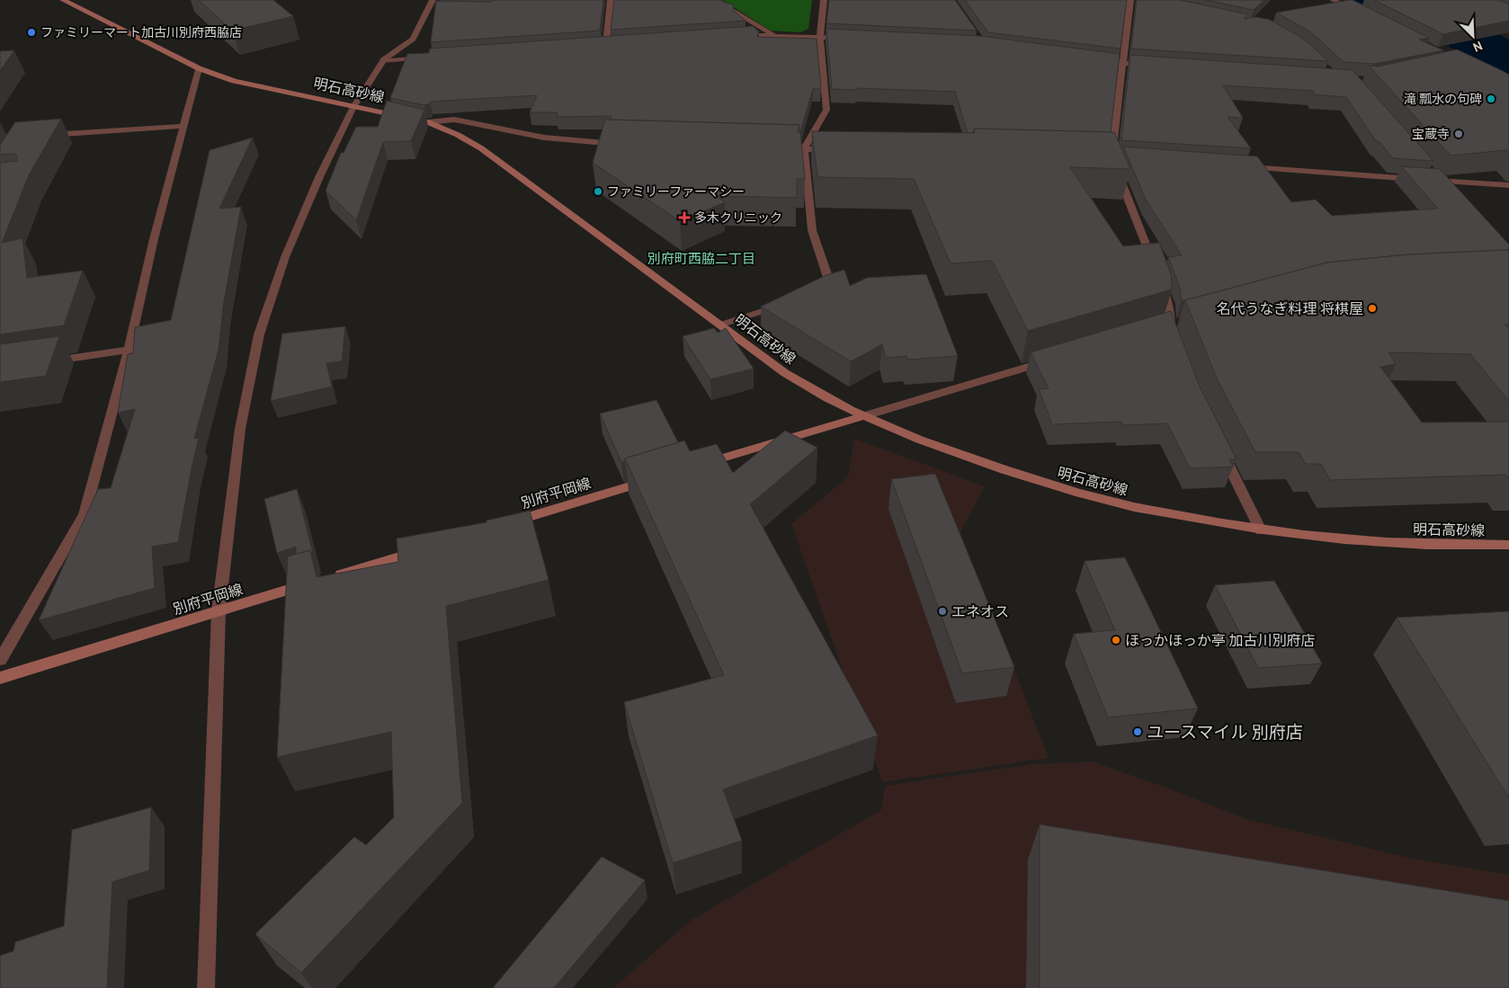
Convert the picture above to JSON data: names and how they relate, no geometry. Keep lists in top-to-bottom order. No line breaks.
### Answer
{"streets":{"main road":["明石高砂線","別府平岡線"]},"districts":["別府町西脇二丁目"],"places":{"other":["ファミリーマート加古川別府西脇店","滝 瓢水の句碑","宝蔵寺","ファミリーファーマシー","名代うなぎ料理 将棋屋","エネオス","ほっかほっか亭 加古川別府店","ユースマイル 別府店"],"health":["多木クリニック"]},"north":"bottom right"}
